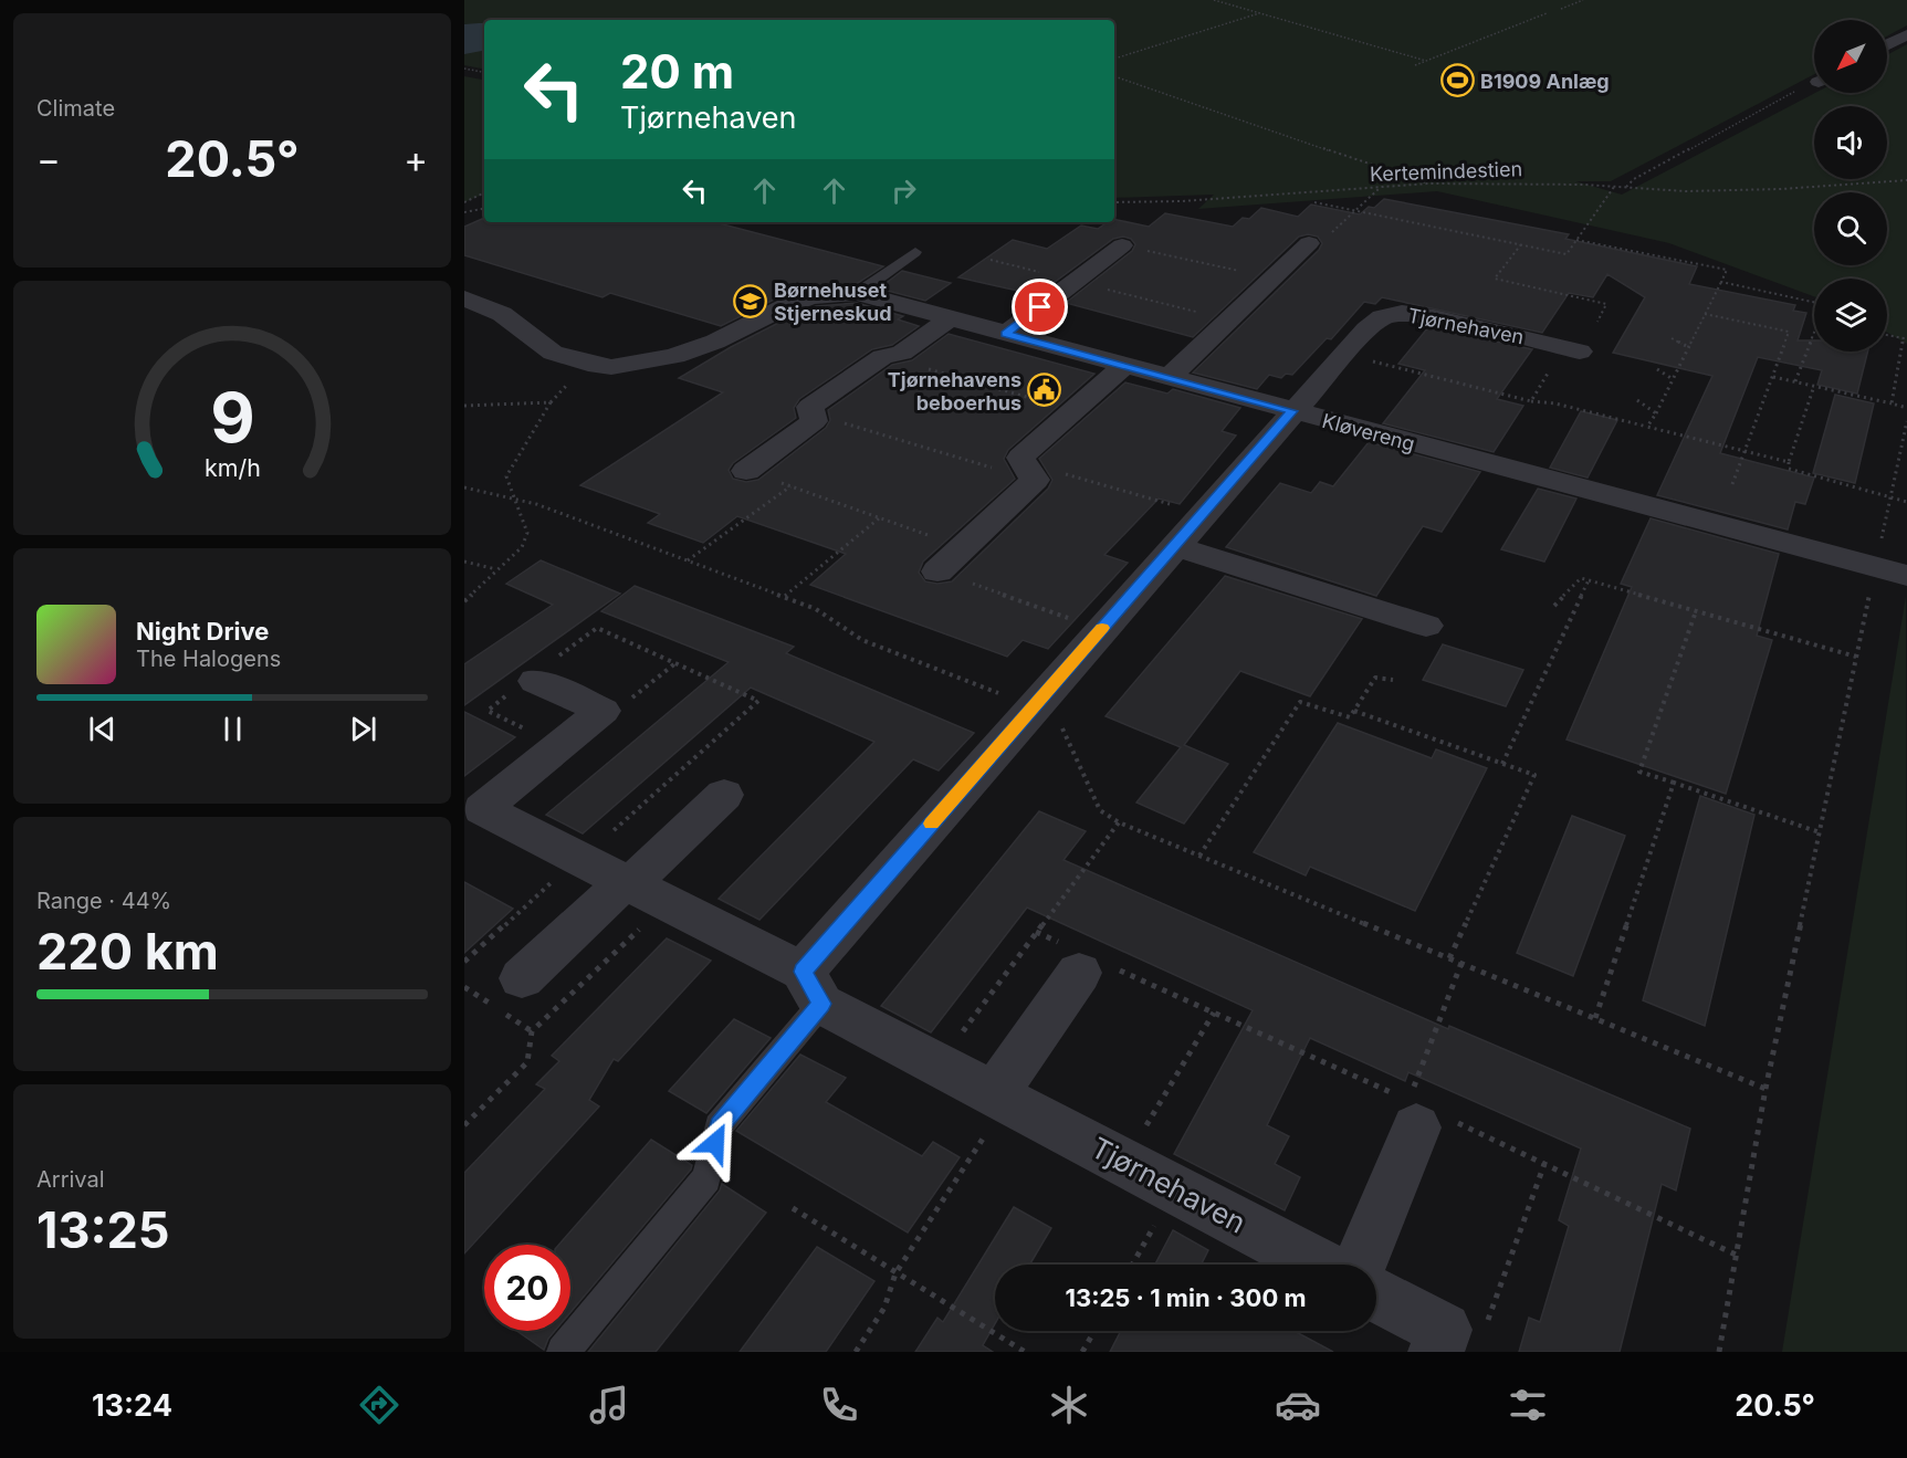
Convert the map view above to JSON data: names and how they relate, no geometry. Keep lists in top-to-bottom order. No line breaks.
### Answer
{"streets":{"street":["Tjørnehaven","Kløvereng"],"path":["Kertemindestien"]},"crossings":[["Tjørnehaven","Kløvereng"]],"places":{"sports":["B1909 Anlæg"],"school or university":["Børnehuset Stjerneskud"],"public building":["Tjørnehavens beboerhus"]},"north":"bottom left","page":{"tile":["Climate",["Range · 44%","220 km"],["Arrival","13:25"]],"turn":["20 m","Tjørnehaven"],"heat":["−","20.5°","+"],"song":["Night Drive","The Halogens"],"limit":"20","trip":"13:25 · 1 min · 300 m","tabs":["13:24","20.5°"],"gauge":["9","km/h"]}}
